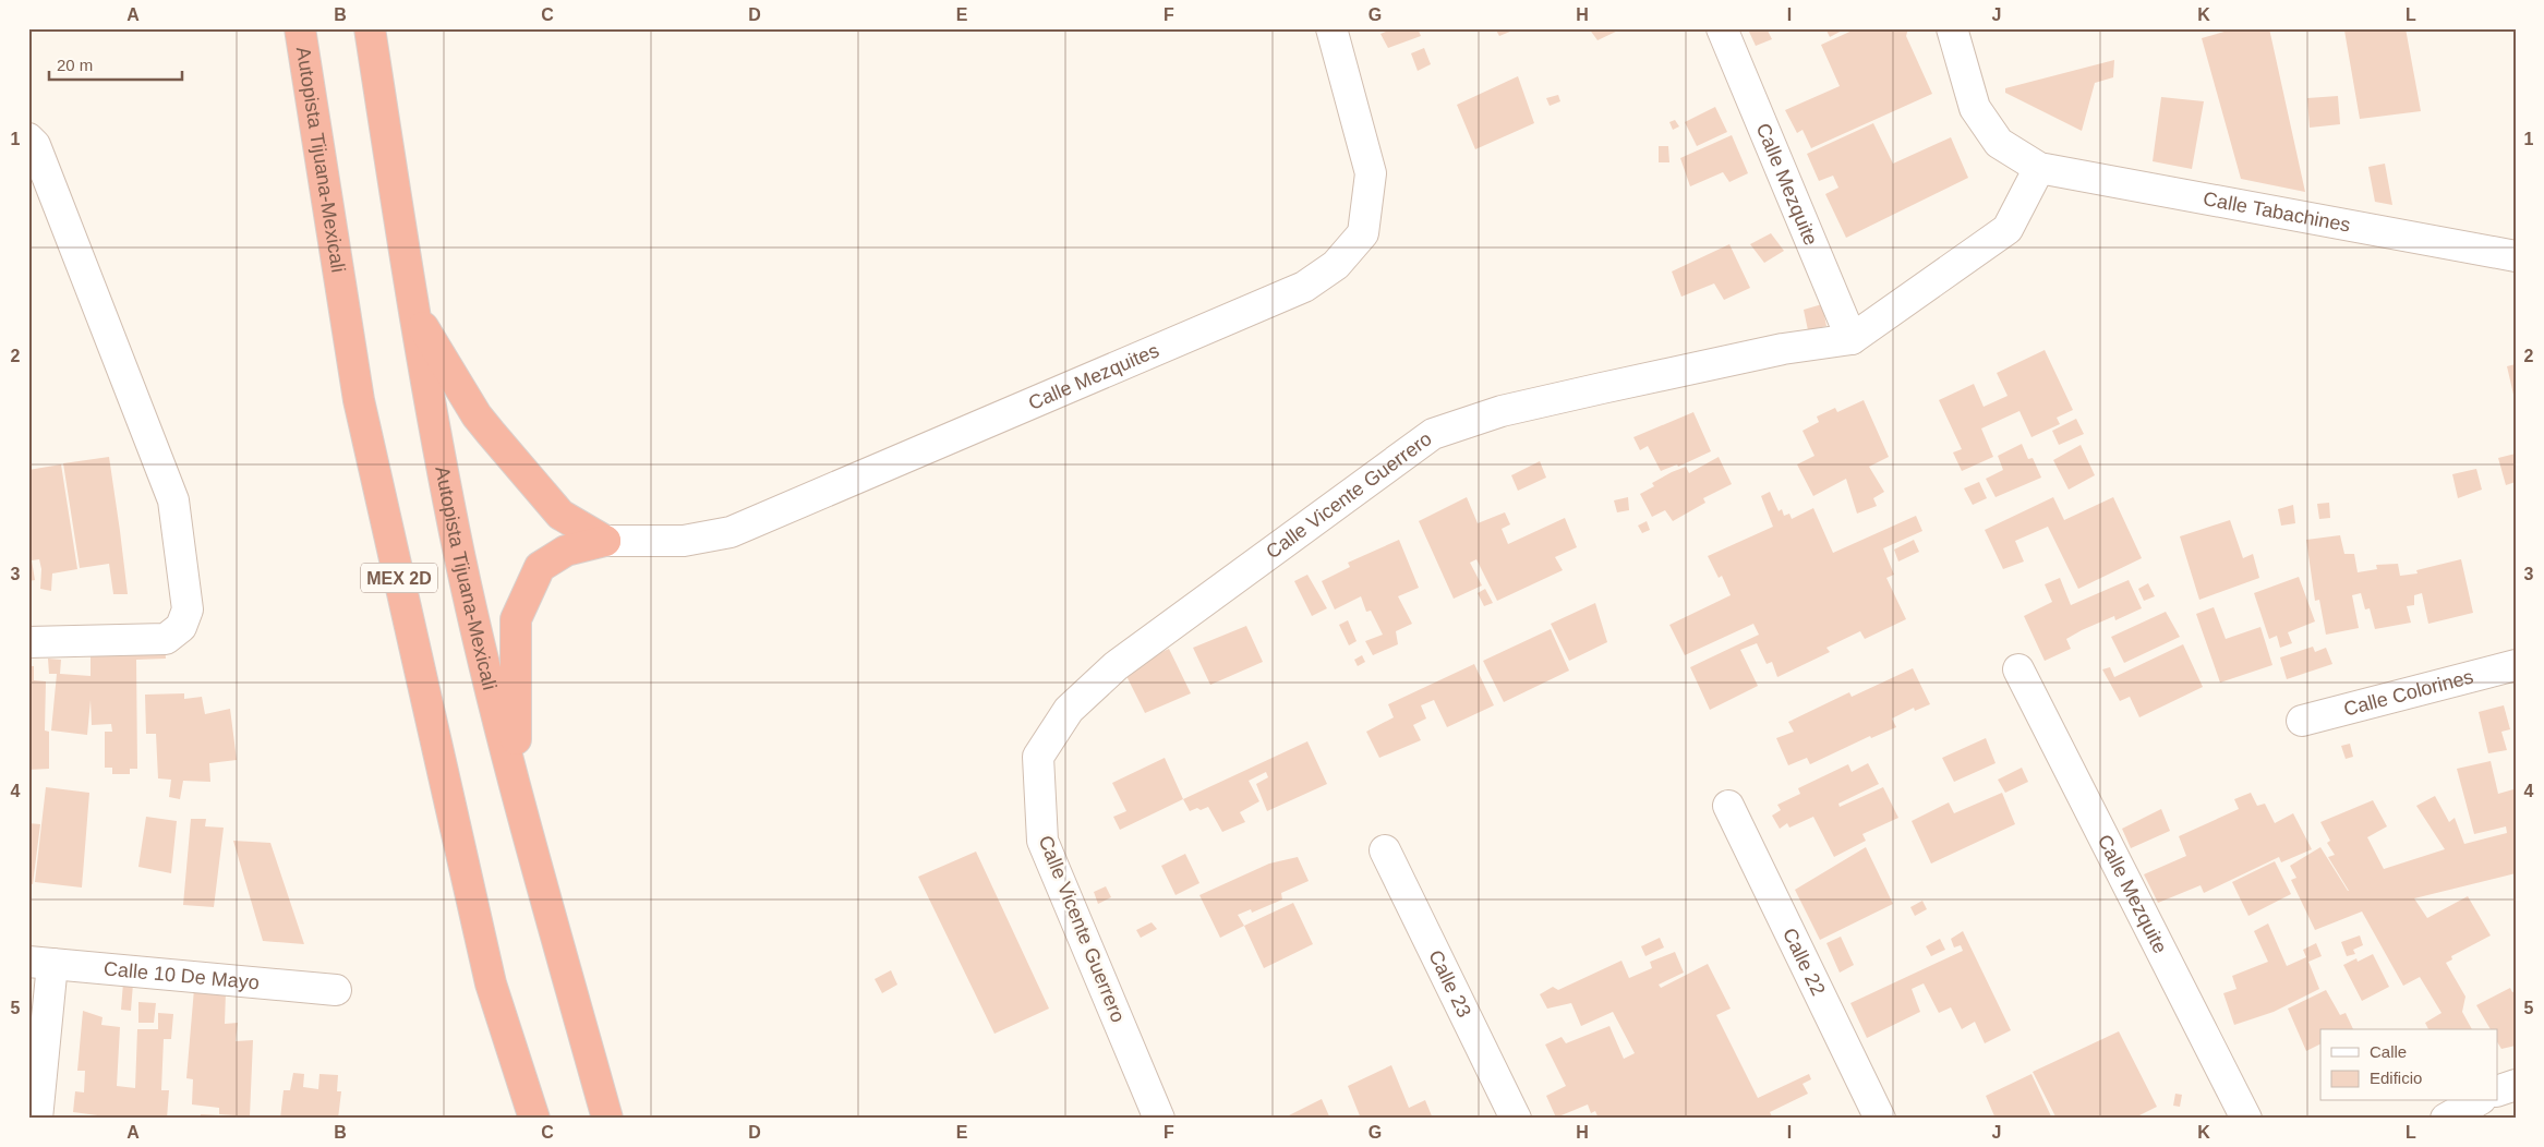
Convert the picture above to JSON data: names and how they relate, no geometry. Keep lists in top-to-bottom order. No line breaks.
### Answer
{"streets":{"highway":["Autopista Tijuana-Mexicali","MEX 2D"],"street":["Calle Mezquite","Calle Tabachines","Calle Mezquites","Calle Vicente Guerrero","Calle Colorines","Calle 22","Calle 10 De Mayo","Calle 23"]},"crossings":[["Calle Mezquite","Calle Vicente Guerrero"],["Calle Tabachines","Calle Vicente Guerrero"]],"legend":["Calle","Edificio"],"scale_bar":"20 m","grid":{"columns":["A","B","C","D","E","F","G","H","I","J","K","L"],"rows":["1","2","3","4","5"]}}
